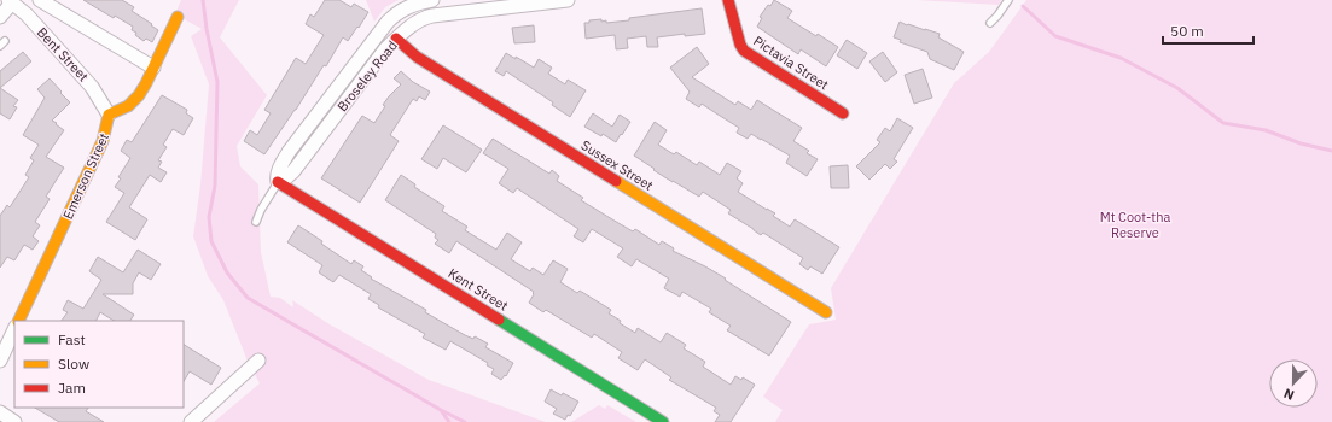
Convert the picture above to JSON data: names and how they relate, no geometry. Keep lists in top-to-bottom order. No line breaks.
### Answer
{"streets":{"street":["Bent Street","Pictavia Street","Broseley Road","Sussex Street","Emerson Street","Kent Street"]},"crossings":[["Bent Street","Emerson Street"],["Broseley Road","Sussex Street"],["Broseley Road","Kent Street"]],"parks":["Mt Coot-tha Reserve"],"legend":["Fast","Slow","Jam"],"scale_bar":"50 m","north":"bottom"}
